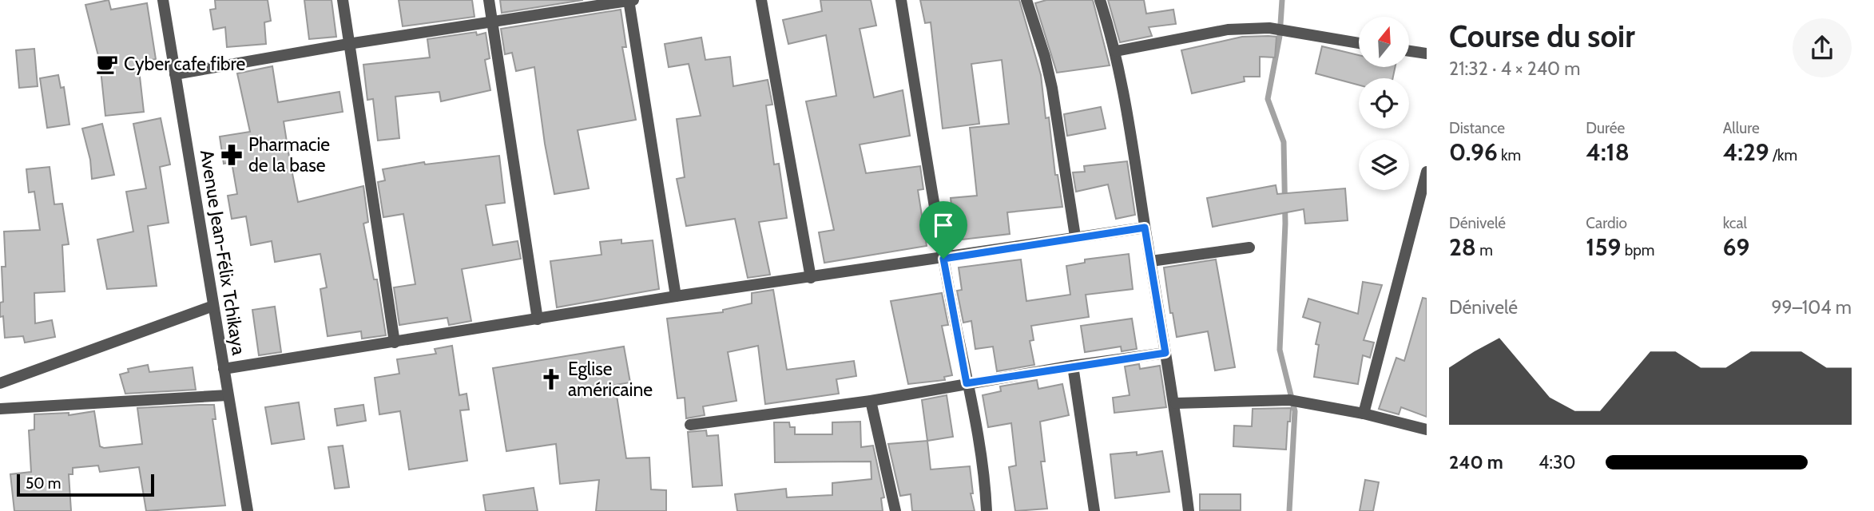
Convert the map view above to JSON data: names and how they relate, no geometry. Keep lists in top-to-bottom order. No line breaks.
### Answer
{"streets":{"street":["Avenue Jean-Félix Tchikaya"]},"places":{"cafe":["Cyber cafe fibre"],"pharmacy":["Pharmacie de la base"],"church":["Eglise américaine"]},"scale_bar":"50 m","north":"top","page":{"heading":["Course du soir","21:32 · 4 × 240 m"],"stats":[["Distance","0.96 km"],["Durée","4:18"],["Allure","4:29 /km"],["Dénivelé","28 m"],["Cardio","159 bpm"],["kcal","69"]],"chart":["Dénivelé","99–104 m"],"list":[{"name":"240 m","note":"4:30"}],"scale":"50 m"}}
